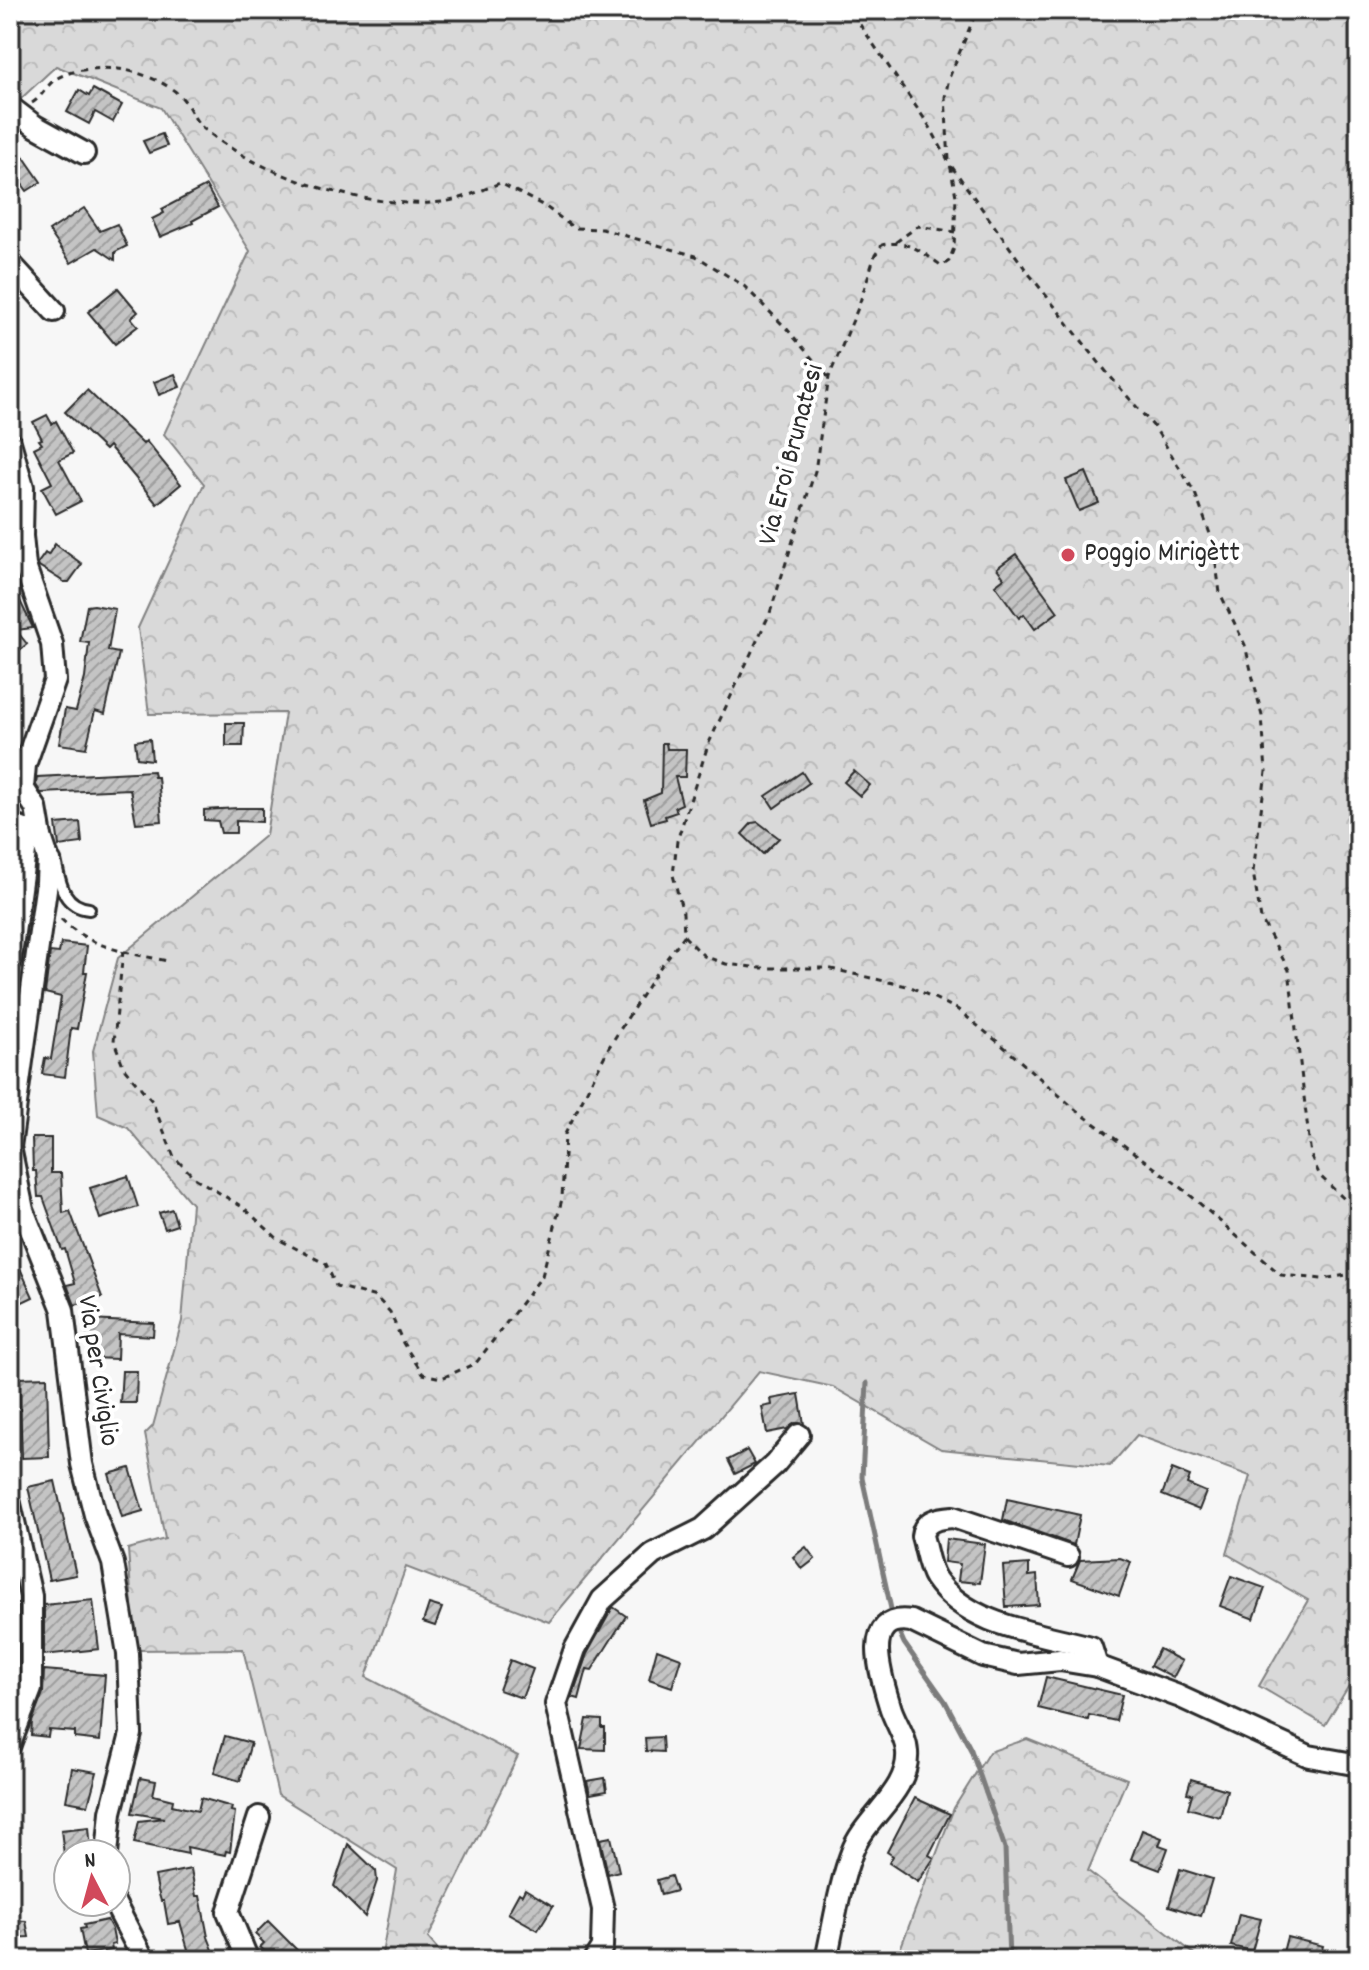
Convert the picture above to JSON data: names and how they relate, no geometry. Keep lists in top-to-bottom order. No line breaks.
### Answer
{"streets":{"street":["Via per Civiglio"],"path":["Via Eroi Brunatesi"]},"places":["Poggio Mirigètt"],"north":"top"}
